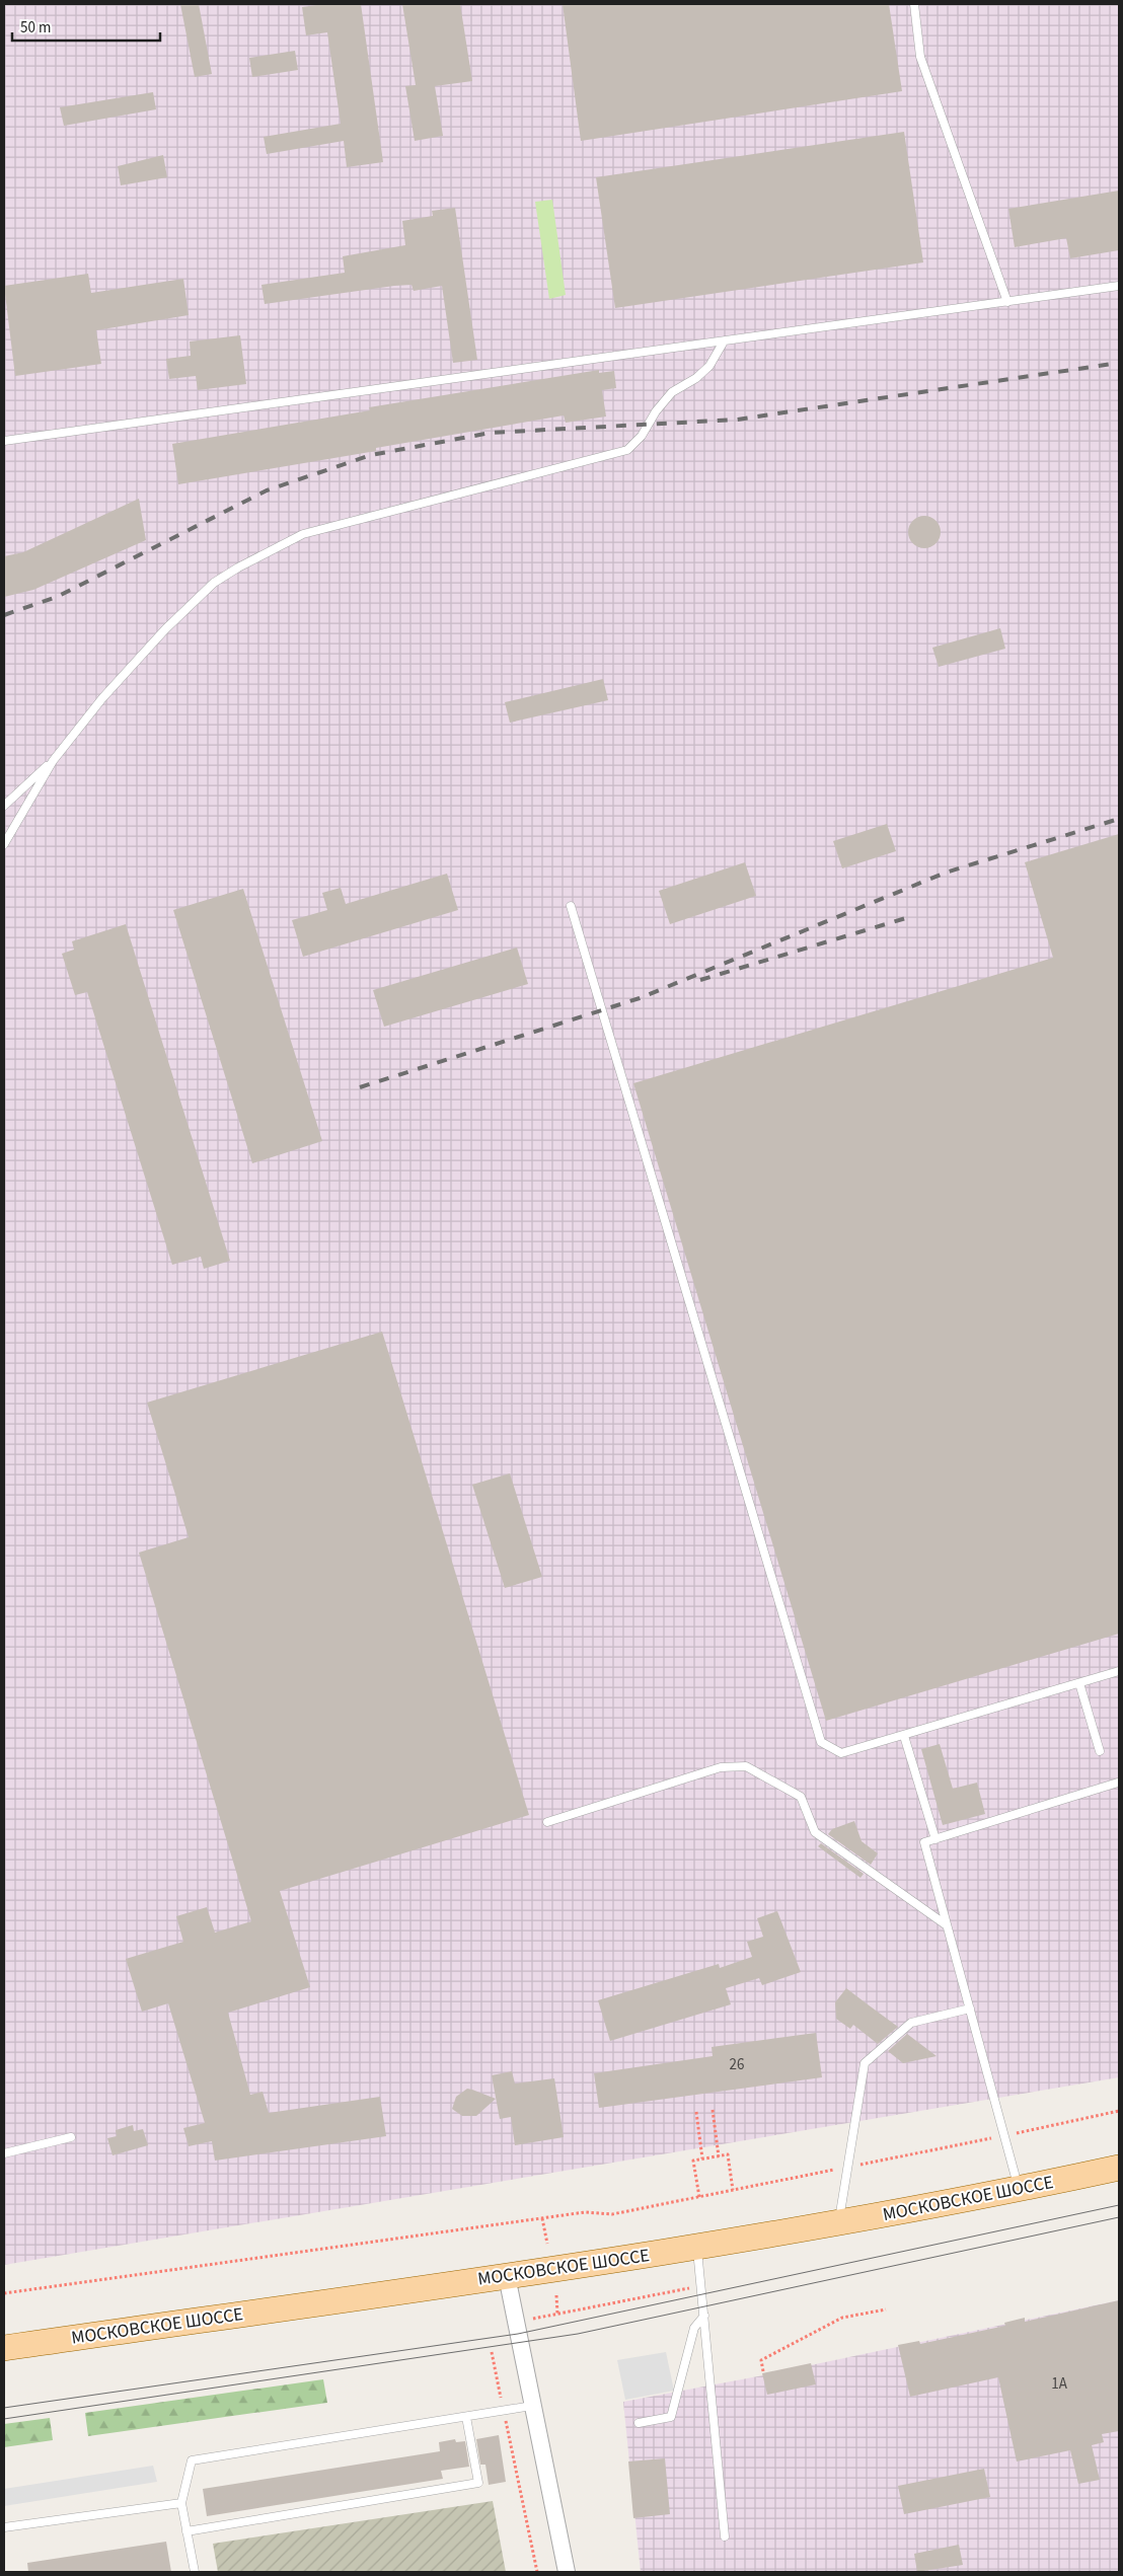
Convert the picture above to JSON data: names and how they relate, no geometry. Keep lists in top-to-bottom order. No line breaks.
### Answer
{"streets":{"main road":["МОСКОВСКОЕ ШОССЕ"]},"house_numbers":["26","1А"],"scale_bar":"50 m"}
